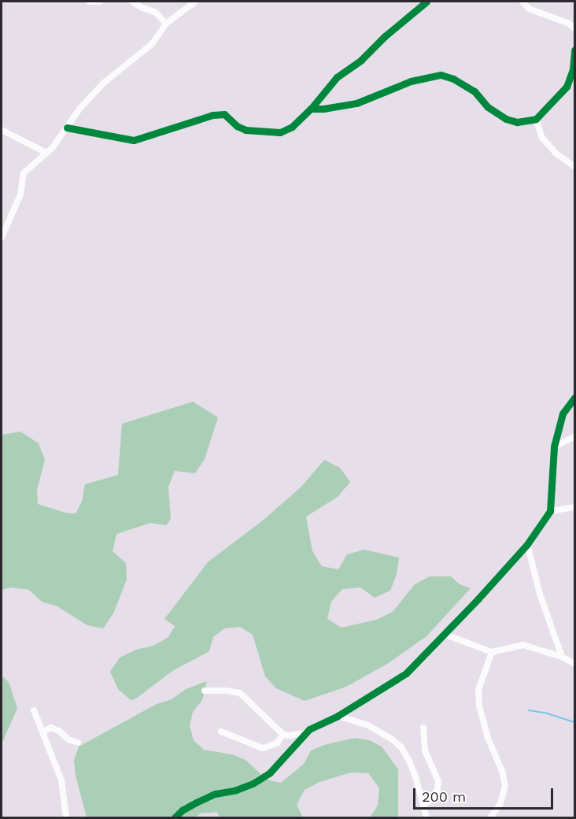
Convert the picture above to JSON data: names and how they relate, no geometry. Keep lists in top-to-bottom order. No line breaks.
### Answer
{"scale_bar":"200 m"}
